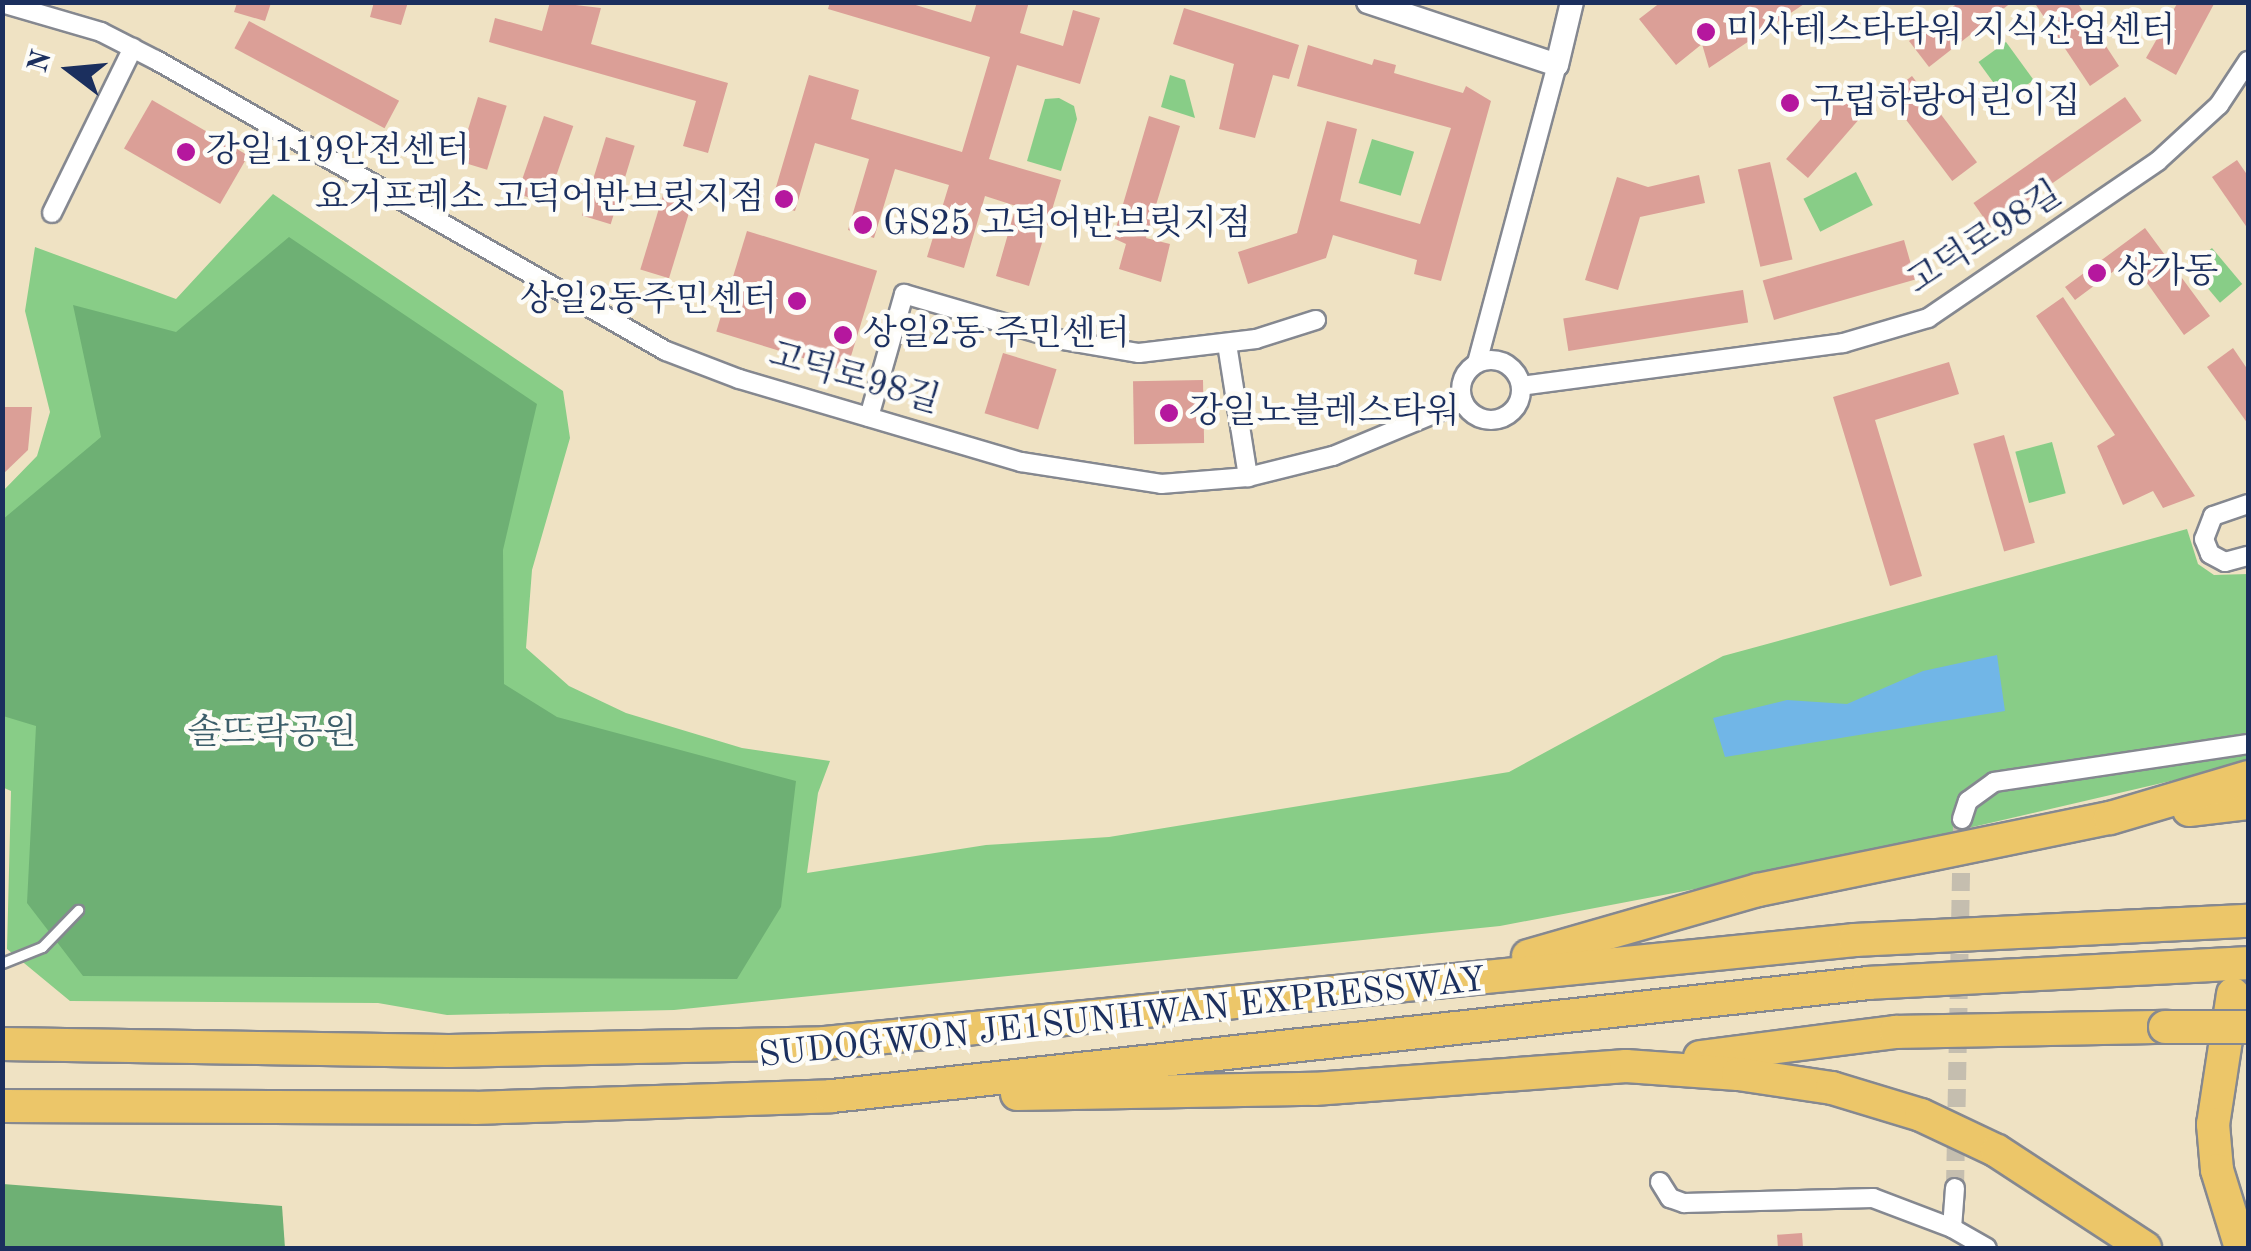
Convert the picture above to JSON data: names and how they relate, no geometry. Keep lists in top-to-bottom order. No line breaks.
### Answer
{"streets":{"highway":["SUDOGWON JE1SUNHWAN EXPRESSWAY"],"street":["고덕로98길"]},"parks":["솔뜨락공원"],"places":["미사테스타타워 지식산업센터","구립하랑어린이집","강일119안전센터","요거프레소 고덕어반브릿지점","GS25 고덕어반브릿지점","상가동","상일2동주민센터","상일2동 주민센터","강일노블레스타워"],"north":"left"}
